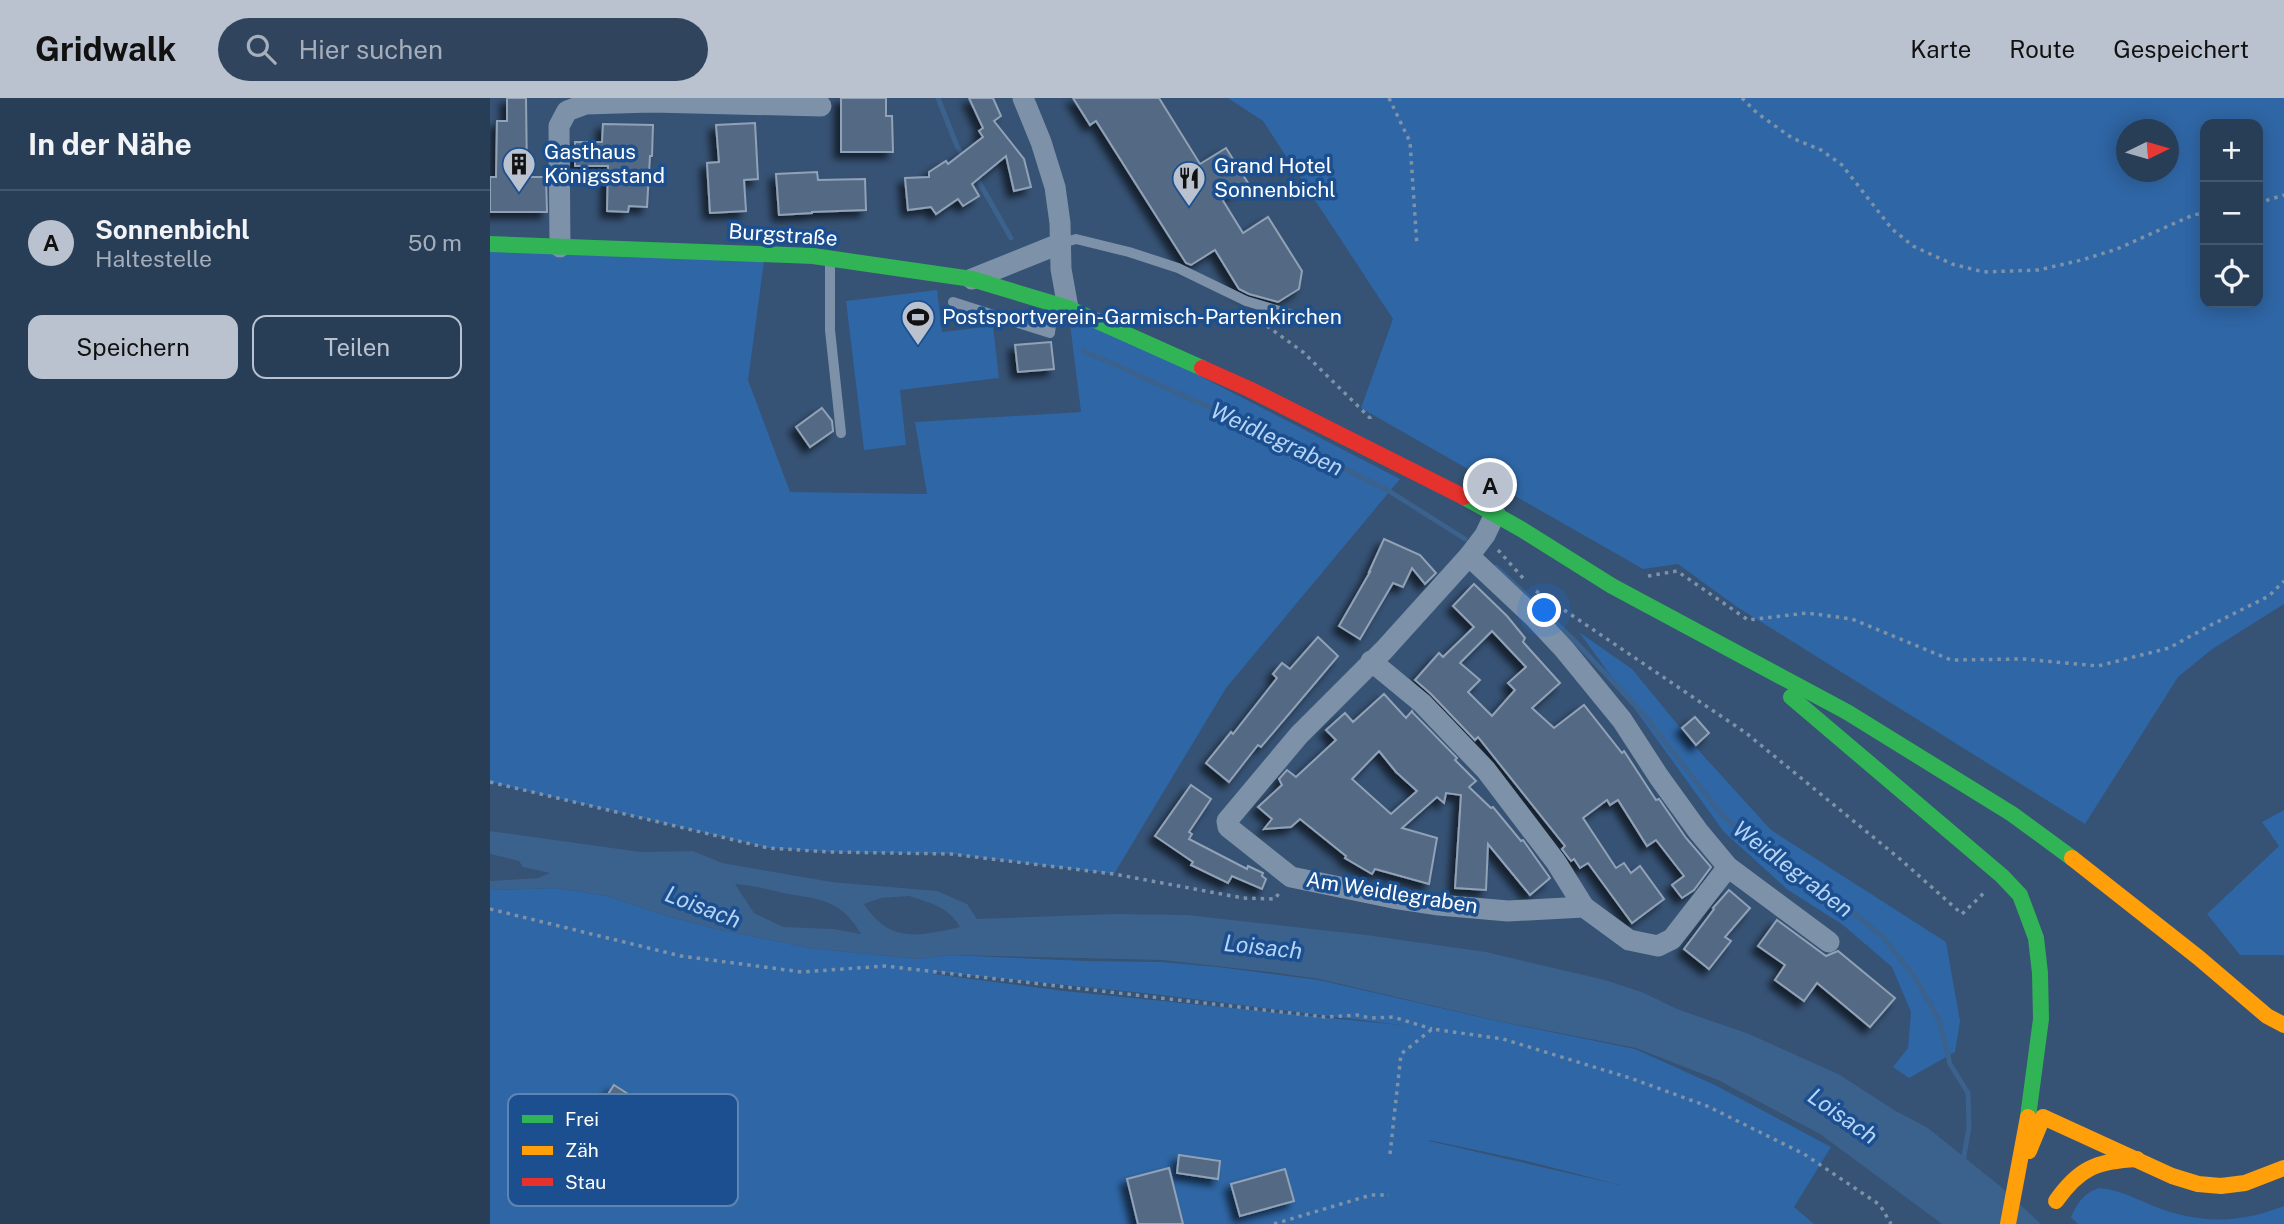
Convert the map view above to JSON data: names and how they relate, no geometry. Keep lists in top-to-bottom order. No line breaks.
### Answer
{"streets":{"main road":["Burgstraße"],"street":["Am Weidlegraben"]},"crossings":[["Burgstraße","Am Weidlegraben"]],"water":["Weidlegraben","Loisach"],"places":{"building":["Gasthaus Königsstand"],"restaurant":["Grand Hotel Sonnenbichl"],"sports":["Postsportverein-Garmisch-Partenkirchen"]},"legend":["Frei","Zäh","Stau"],"north":"right","page":{"header":"Gridwalk","search":"Hier suchen","nav":["Karte","Route","Gespeichert"],"heading":"In der Nähe","map_buttons":["+","−"],"list":[{"mark":"A","name":"Sonnenbichl","note":"Haltestelle","value":"50 m"}],"buttons":["Speichern","Teilen"],"pins":"A"}}
